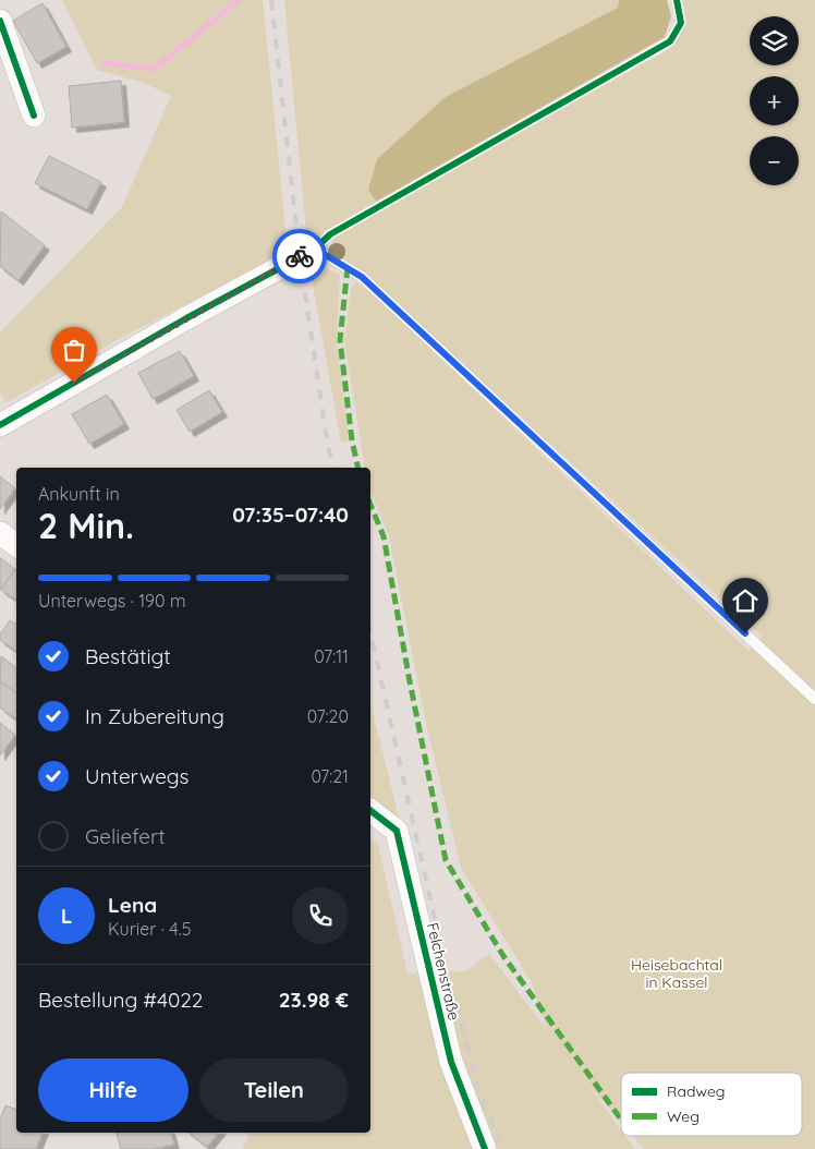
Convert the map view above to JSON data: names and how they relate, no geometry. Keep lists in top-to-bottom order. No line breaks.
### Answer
{"streets":{"street":["Felchenstraße"]},"parks":["Heisebachtal in Kassel"],"legend":["Radweg","Weg"],"page":{"map_buttons":["+","−"],"heading":["2 Min.","Ankunft in","07:35–07:40"],"panel":["Lena","Kurier · 4.5","Bestellung #4022","23.98 €"],"bar":"Unterwegs · 190 m","list":[["Bestätigt","07:11"],["In Zubereitung","07:20"],["Unterwegs","07:21"],"Geliefert"],"round":"L","buttons":["Hilfe","Teilen"]}}
